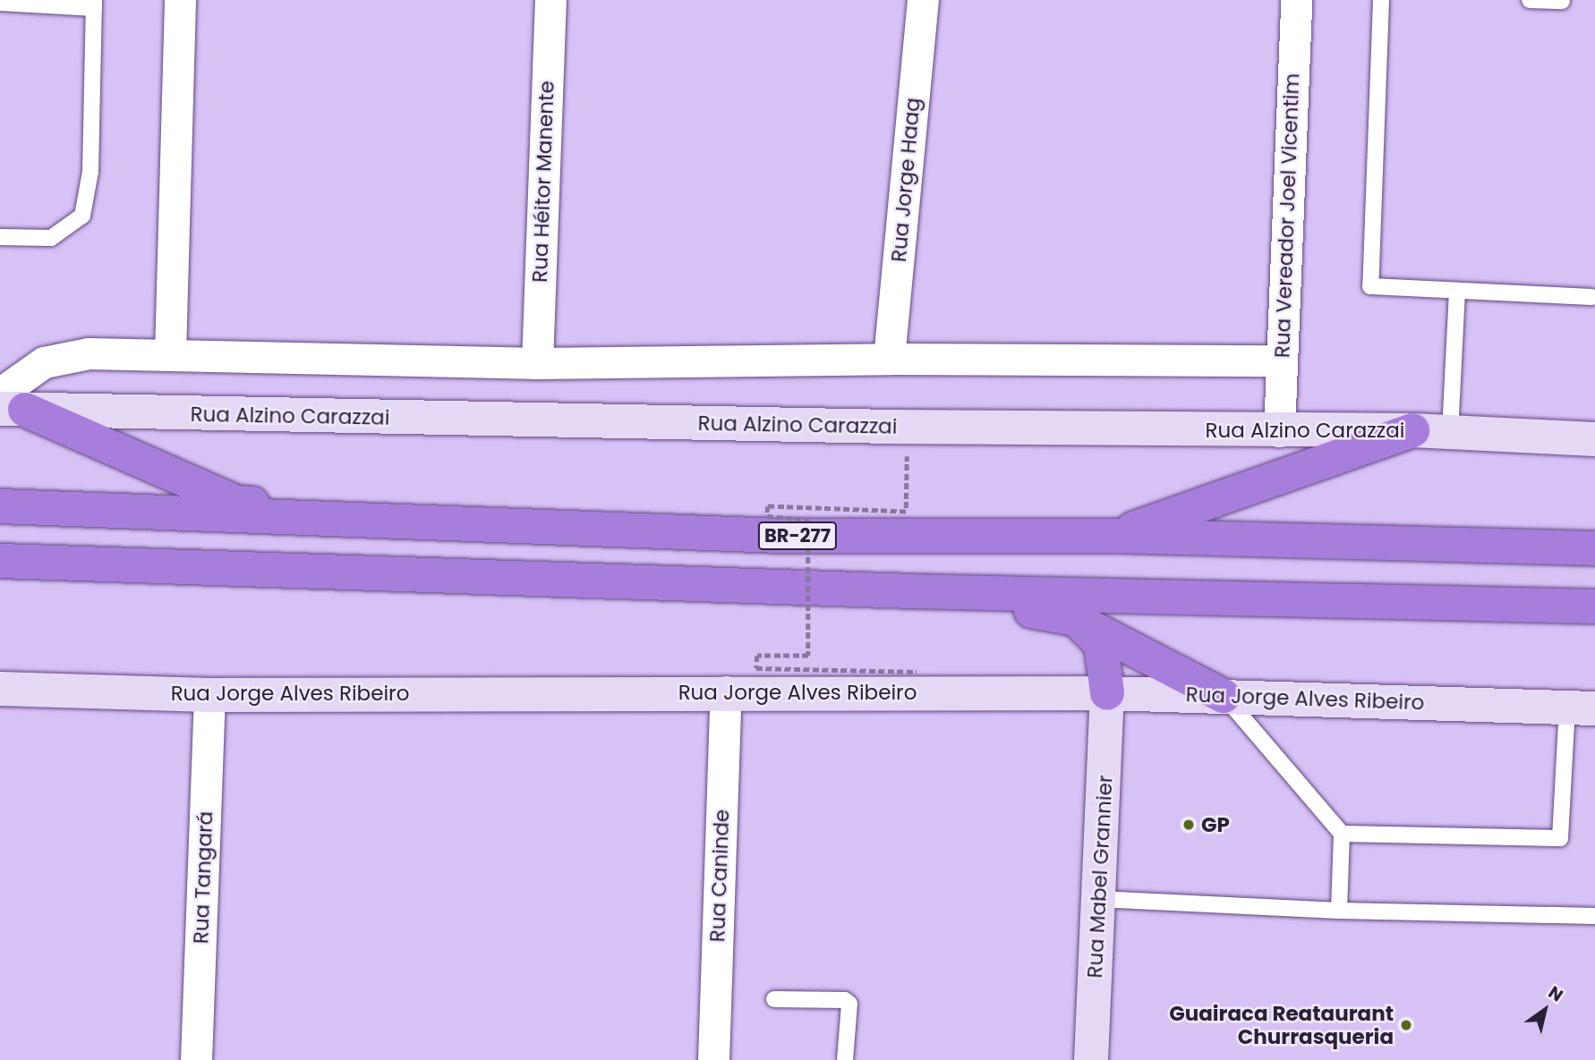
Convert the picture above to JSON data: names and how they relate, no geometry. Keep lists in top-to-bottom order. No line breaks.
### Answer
{"streets":{"highway":["BR-277"],"main road":["Rua Alzino Carazzai","Rua Jorge Alves Ribeiro","Rua Mabel Grannier"],"street":["Rua Jorge Haag","Rua Héitor Manente","Rua Vereador Joel Vicentim","Rua Caninde","Rua Tangará"]},"crossings":[["Rua Vereador Joel Vicentim","Rua Alzino Carazzai"],["Rua Jorge Alves Ribeiro","Rua Caninde"],["Rua Jorge Alves Ribeiro","Rua Mabel Grannier"],["Rua Jorge Alves Ribeiro","Rua Tangará"]],"places":["GP","Guairaca Reataurant Churrasqueria"],"north":"top right"}
